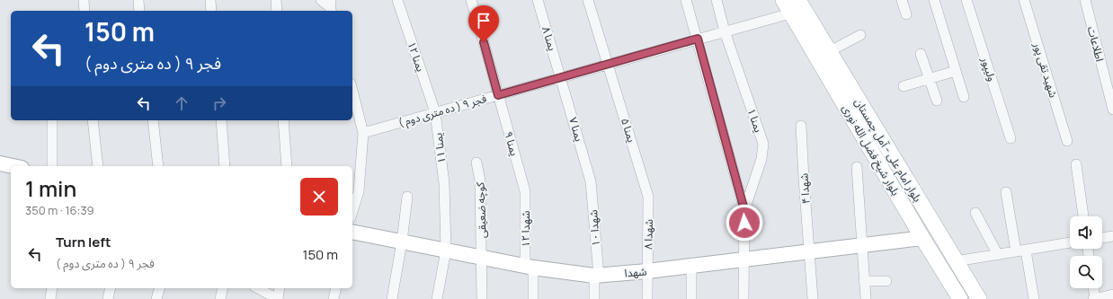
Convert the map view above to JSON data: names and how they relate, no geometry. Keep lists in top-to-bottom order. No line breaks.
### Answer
{"streets":{"main road":["بلوار شیخ فضل الله نوری","بلوار امام علی - آمل چمستان","شهدا"],"street":["یمنا ۸","اطلاعات","یمنا ۱۲","ولیپور","شهید تقی پور","فجر ۹ ( ده متری دوم )","یمنا ۱","یمنا ۷","یمنا ۵","یمنا ۹","یمنا ۱۱","شهدا ۴","کوچه ضعیقی","شهدا ۱۰","شهدا ۱۲","شهدا ۸"]},"crossings":[["یمنا ۸","فجر ۹ ( ده متری دوم )"],["یمنا ۸","یمنا ۷"],["یمنا ۱۲","فجر ۹ ( ده متری دوم )"],["یمنا ۱۲","یمنا ۱۱"],["فجر ۹ ( ده متری دوم )","یمنا ۱"],["فجر ۹ ( ده متری دوم )","یمنا ۷"],["فجر ۹ ( ده متری دوم )","یمنا ۵"],["فجر ۹ ( ده متری دوم )","یمنا ۹"],["فجر ۹ ( ده متری دوم )","یمنا ۱۱"],["فجر ۹ ( ده متری دوم )","بلوار شیخ فضل الله نوری"],["فجر ۹ ( ده متری دوم )","بلوار امام علی - آمل چمستان"],["یمنا ۷","شهدا ۱۰"],["یمنا ۵","شهدا ۸"],["یمنا ۹","شهدا ۱۲"],["یمنا ۱۱","شهدا"],["بلوار شیخ فضل الله نوری","بلوار امام علی - آمل چمستان"],["بلوار شیخ فضل الله نوری","شهدا"],["شهدا ۴","شهدا"],["کوچه ضعیقی","شهدا"],["شهدا ۱۰","شهدا"],["شهدا ۱۲","شهدا"],["شهدا ۸","شهدا"]],"page":{"turn":["150 m","فجر ۹ ( ده متری دوم )"],"heading":["1 min","350 m · 16:39"],"list":[{"name":"Turn left","note":"فجر ۹ ( ده متری دوم )","value":"150 m"}]}}
